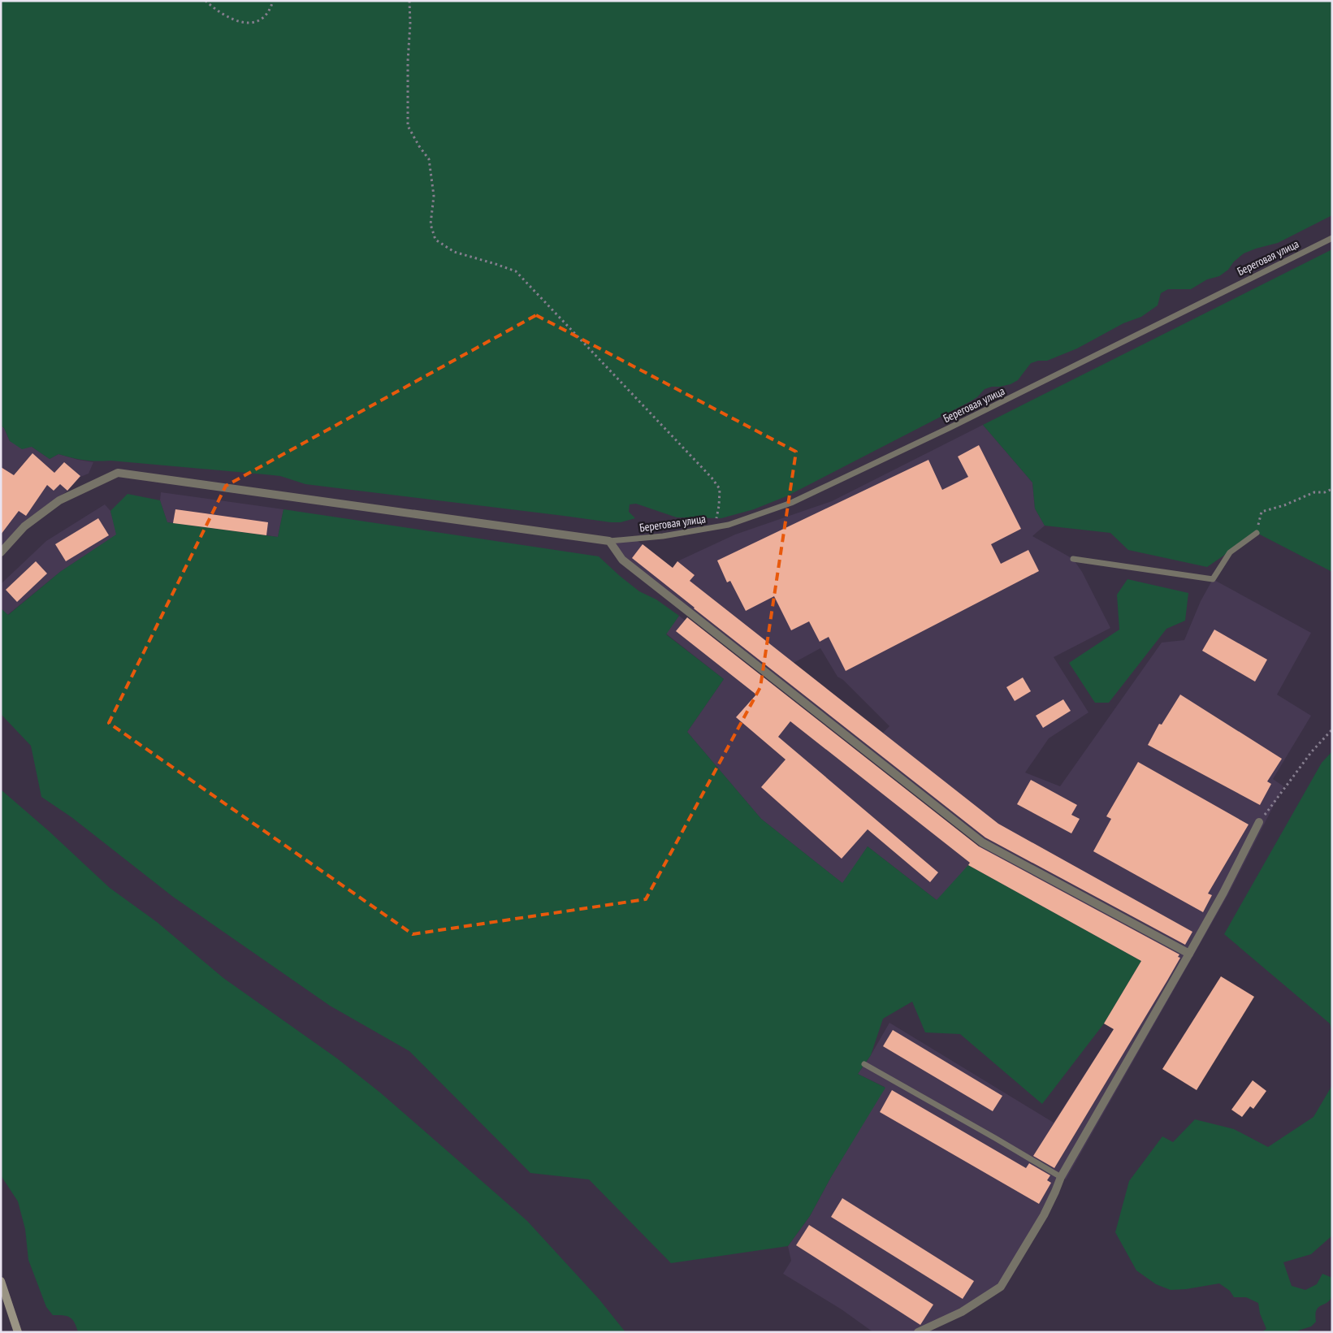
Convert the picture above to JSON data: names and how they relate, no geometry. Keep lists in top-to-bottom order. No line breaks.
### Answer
{"streets":{"lane":["Береговая улица"]}}
